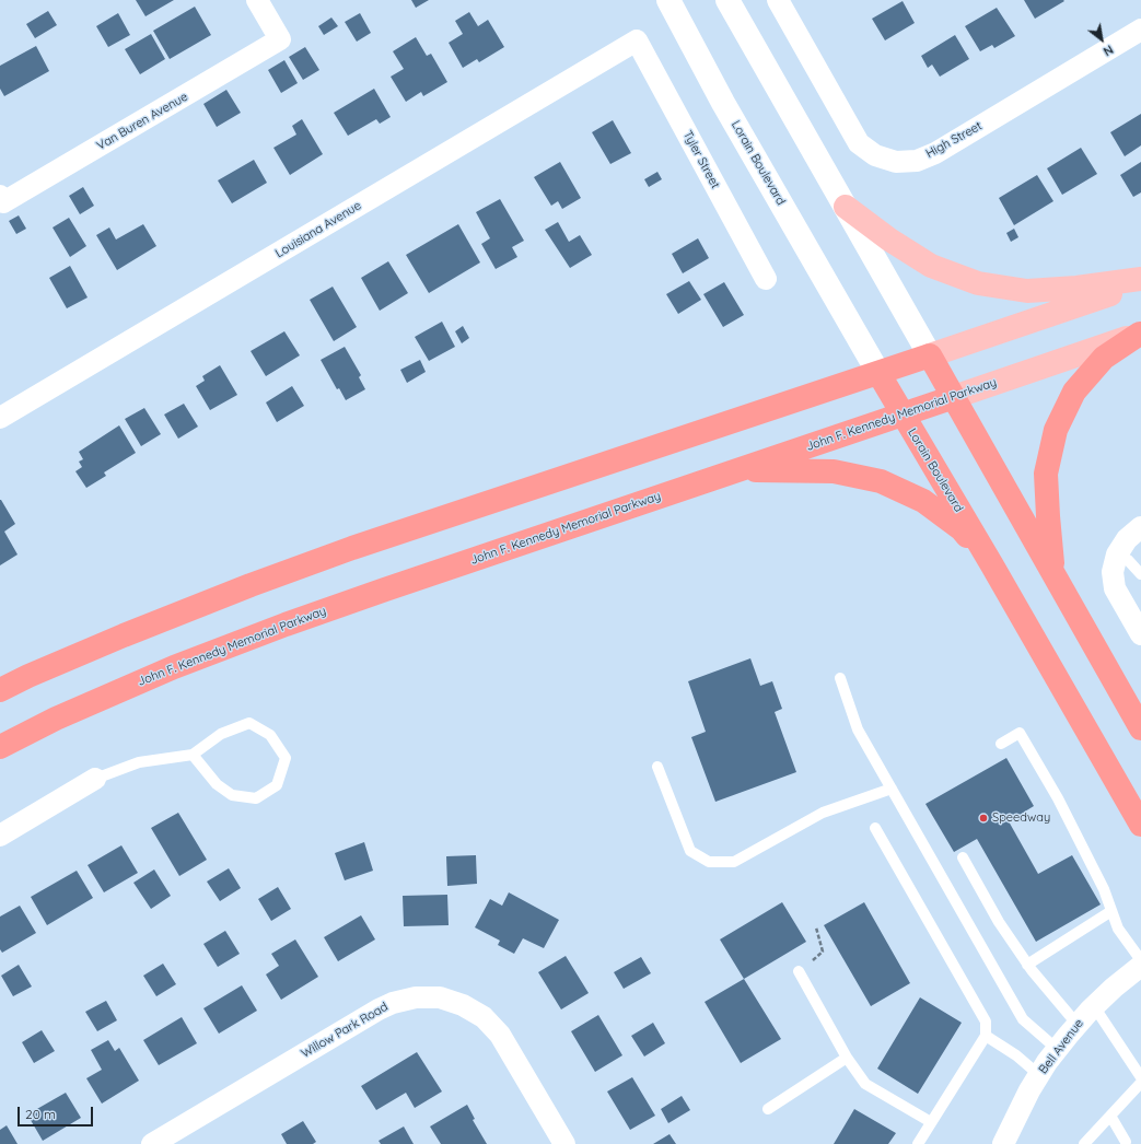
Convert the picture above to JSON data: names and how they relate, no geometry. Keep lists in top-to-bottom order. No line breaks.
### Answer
{"streets":{"highway":["Lorain Boulevard","John F. Kennedy Memorial Parkway"],"street":["Van Buren Avenue","High Street","Tyler Street","Louisiana Avenue","Willow Park Road","Bell Avenue"]},"crossings":[["Tyler Street","Louisiana Avenue"],["Lorain Boulevard","John F. Kennedy Memorial Parkway"]],"places":["Speedway"],"scale_bar":"20 m","north":"bottom right"}
